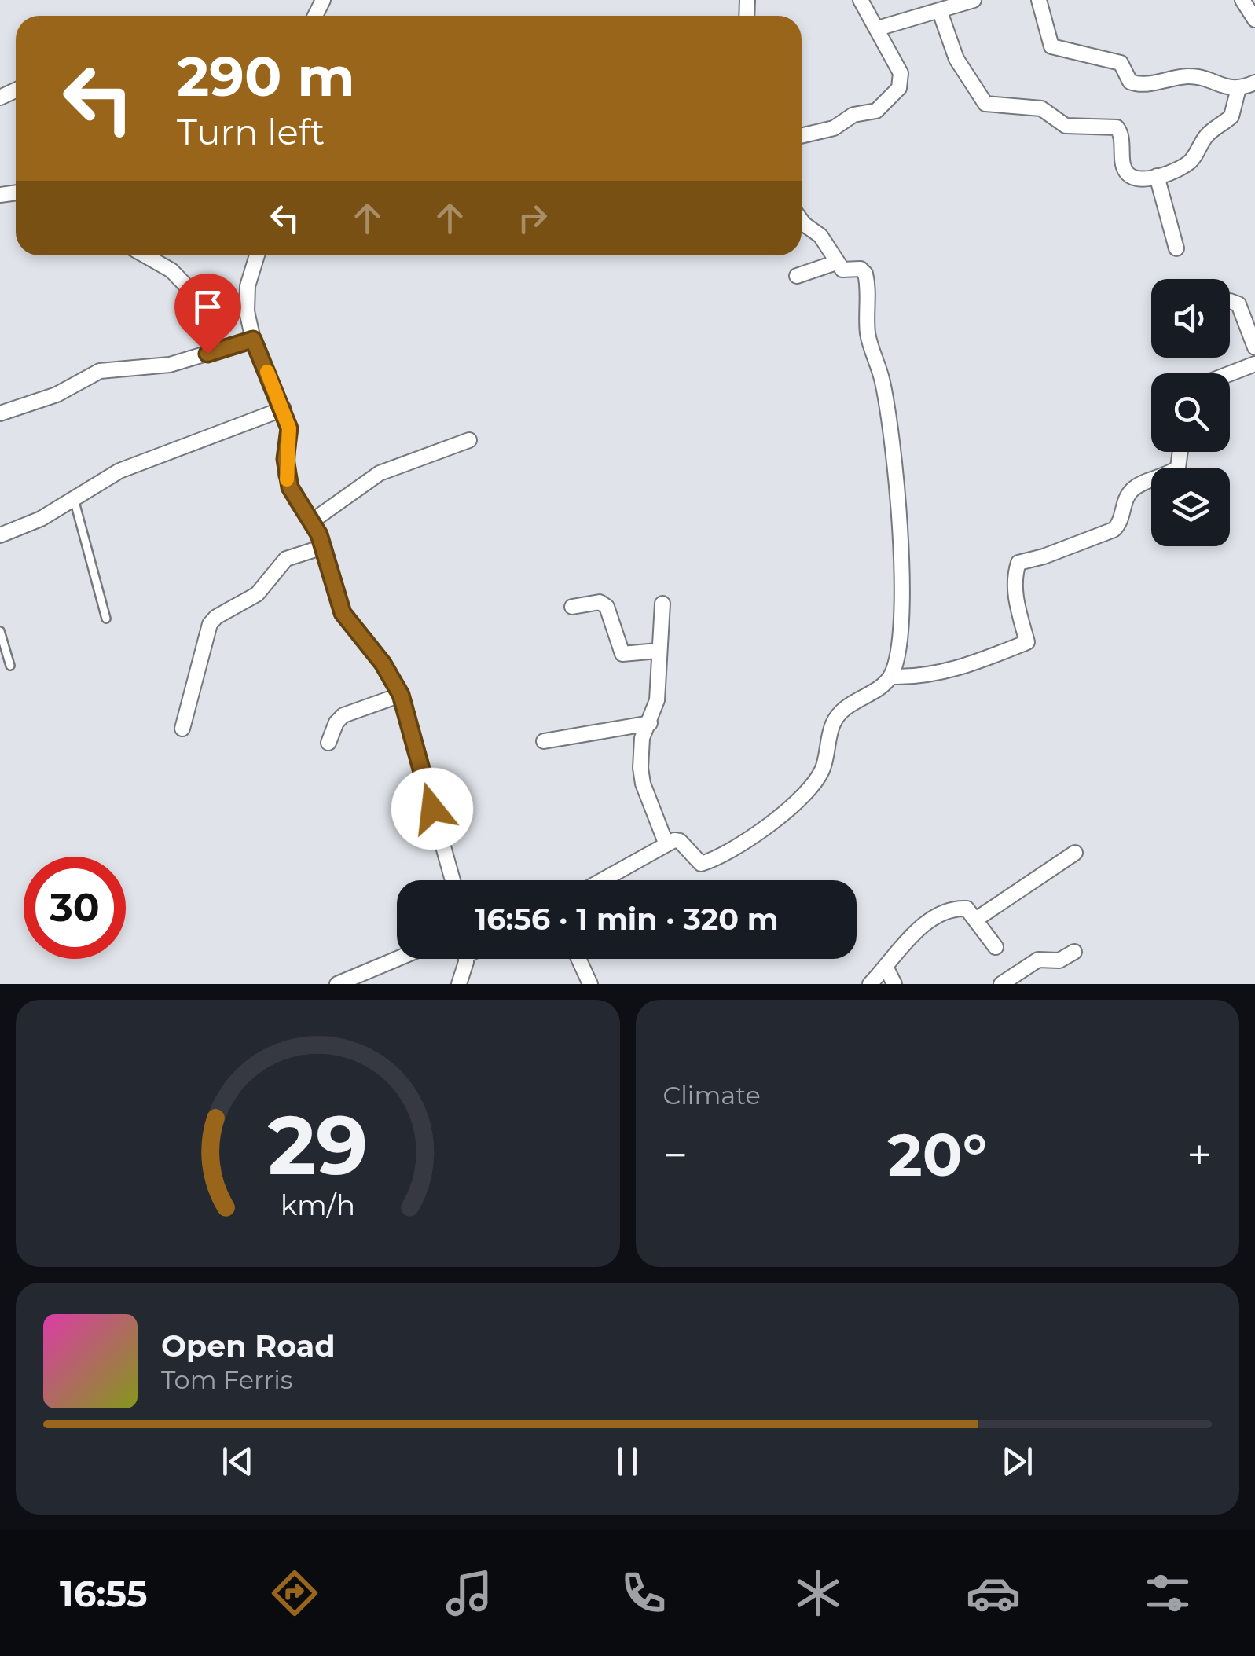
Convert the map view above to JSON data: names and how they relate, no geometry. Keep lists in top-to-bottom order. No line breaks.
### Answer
{"page":{"turn":["290 m","Turn left"],"limit":"30","trip":"16:56 · 1 min · 320 m","tile":"Climate","heat":["−","20°","+"],"song":["Open Road","Tom Ferris"],"tabs":"16:55","gauge":["29","km/h"]}}
